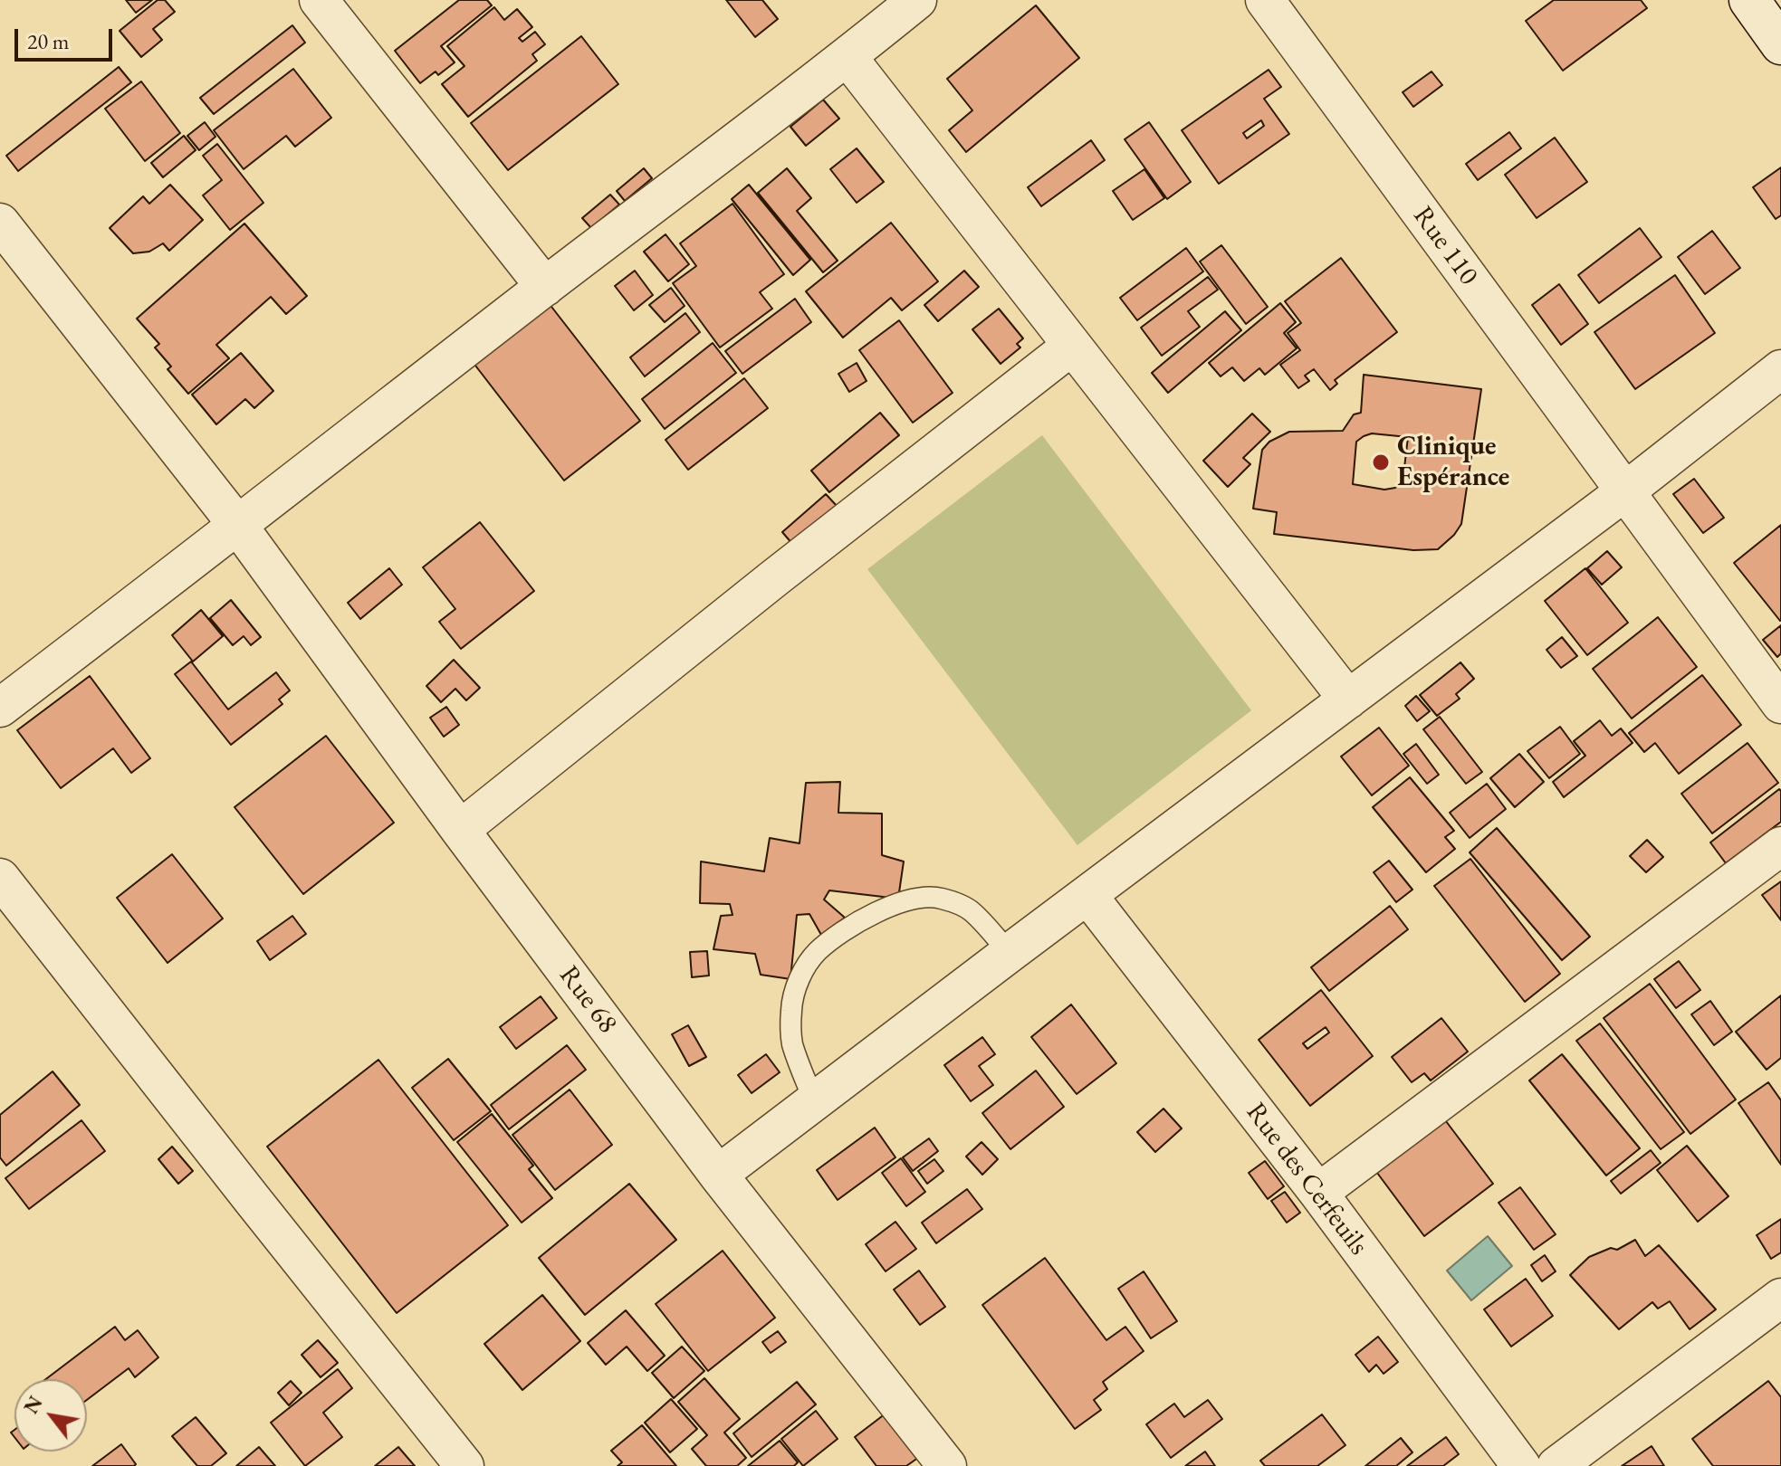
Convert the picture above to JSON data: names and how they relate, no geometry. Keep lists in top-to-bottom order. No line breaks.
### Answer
{"streets":{"street":["Rue 110","Rue 68","Rue des Cerfeuils"]},"places":["Clinique Espérance"],"scale_bar":"20 m","north":"top left"}
